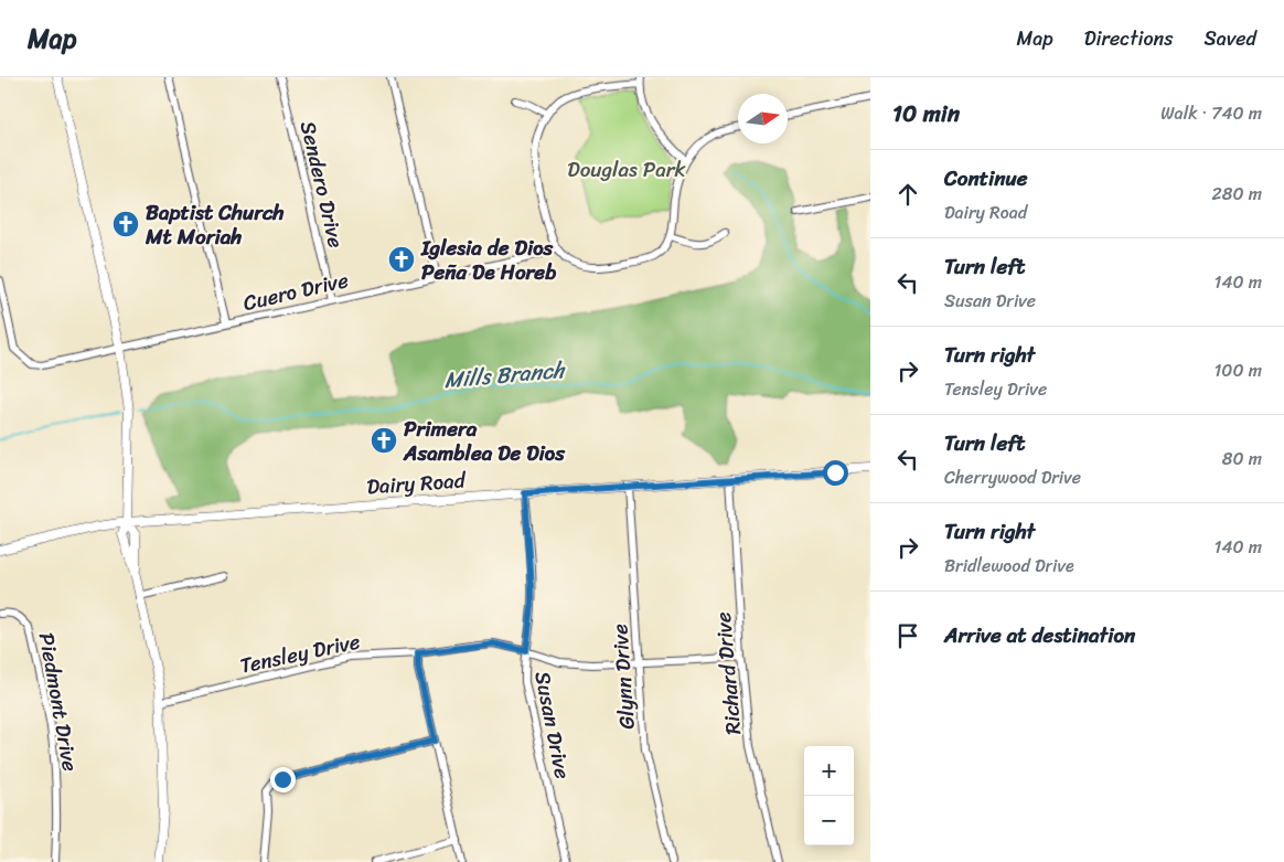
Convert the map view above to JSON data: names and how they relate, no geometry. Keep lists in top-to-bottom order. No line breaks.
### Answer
{"streets":{"street":["Sendero Drive","Cuero Drive","Dairy Road","Tensley Drive","Richard Drive","Glynn Drive","Piedmont Drive","Susan Drive"]},"crossings":[["Sendero Drive","Cuero Drive"],["Dairy Road","Richard Drive"],["Dairy Road","Glynn Drive"],["Dairy Road","Susan Drive"],["Tensley Drive","Richard Drive"],["Tensley Drive","Glynn Drive"],["Tensley Drive","Susan Drive"]],"water":["Mills Branch"],"parks":["Douglas Park"],"places":{"church":["Baptist Church Mt Moriah","Iglesia de Dios Peña De Horeb","Primera Asamblea De Dios"]},"north":"right","page":{"header":"Map","nav":["Map","Directions","Saved"],"heading":["10 min","Walk · 740 m"],"list":[["Continue","Dairy Road","280 m"],["Turn left","Susan Drive","140 m"],["Turn right","Tensley Drive","100 m"],["Turn left","Cherrywood Drive","80 m"],["Turn right","Bridlewood Drive","140 m"],"Arrive at destination"],"map_buttons":["+","−"]}}
